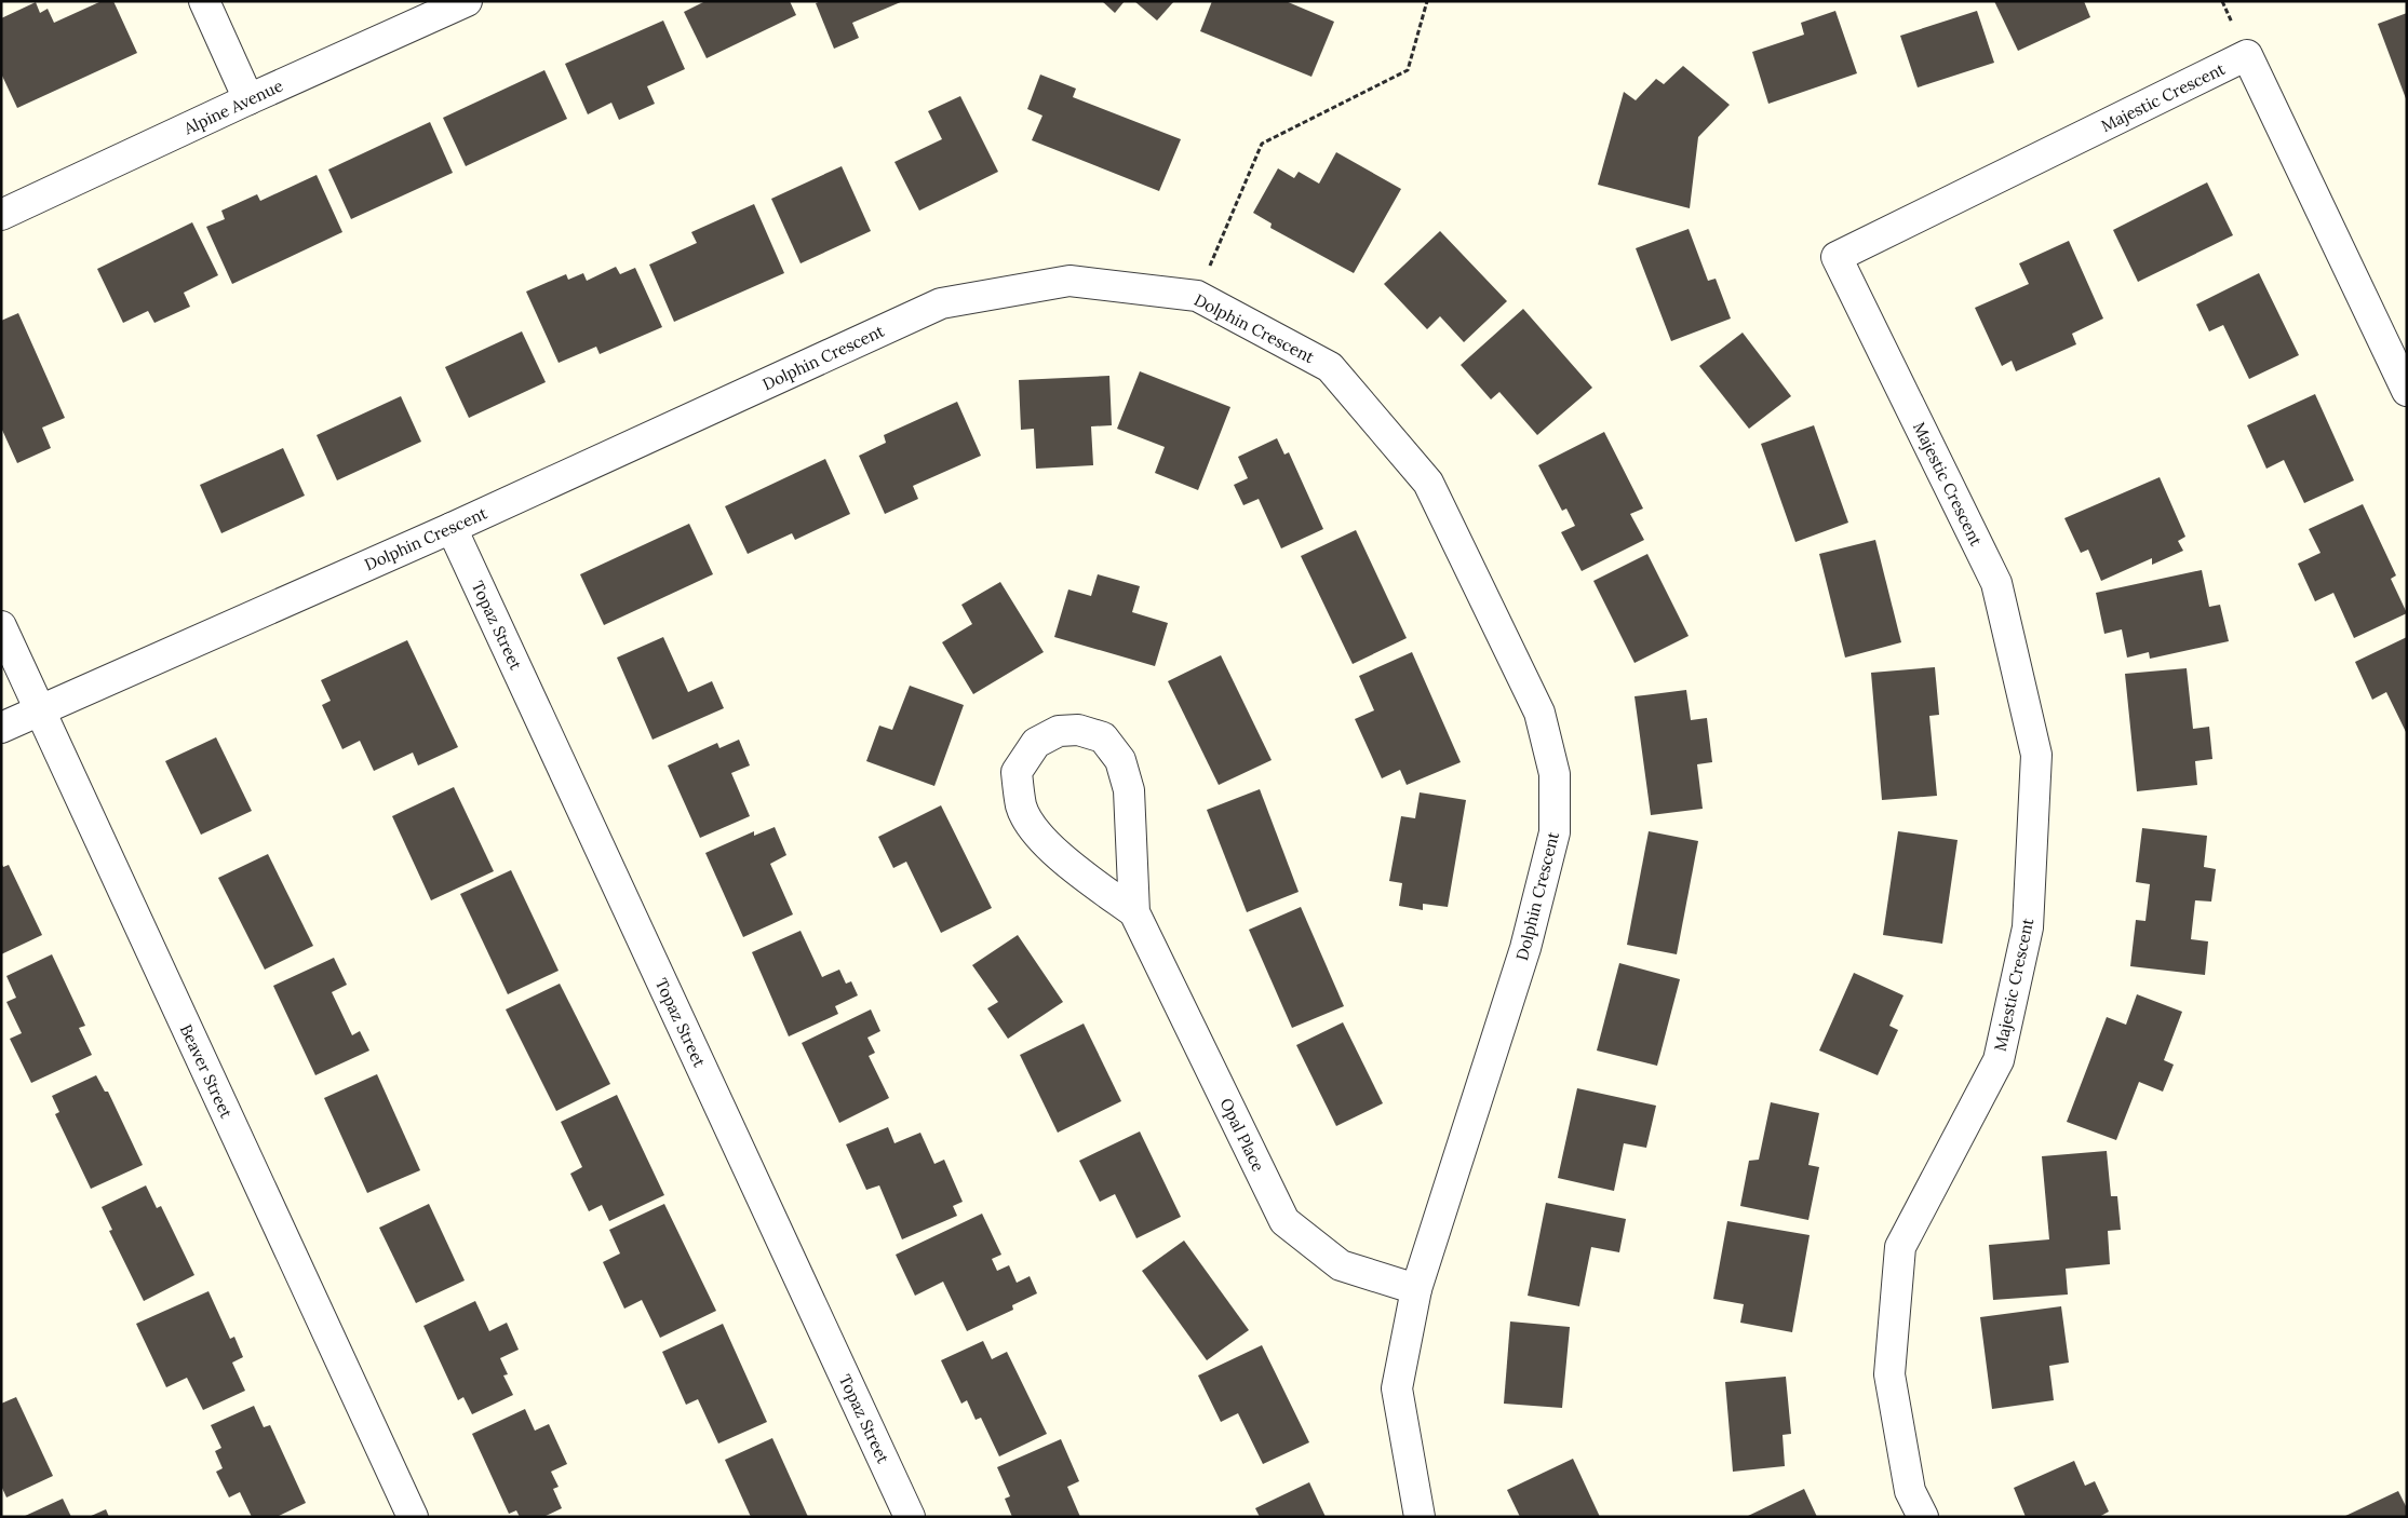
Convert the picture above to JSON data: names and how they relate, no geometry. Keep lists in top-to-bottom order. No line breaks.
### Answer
{"streets":{"street":["Majestic Crescent","Alpine Avenue","Dolphin Crescent","Topaz Street","Beaver Street","Opal Place"]},"crossings":[["Dolphin Crescent","Topaz Street"],["Dolphin Crescent","Beaver Street"],["Dolphin Crescent","Opal Place"]]}
